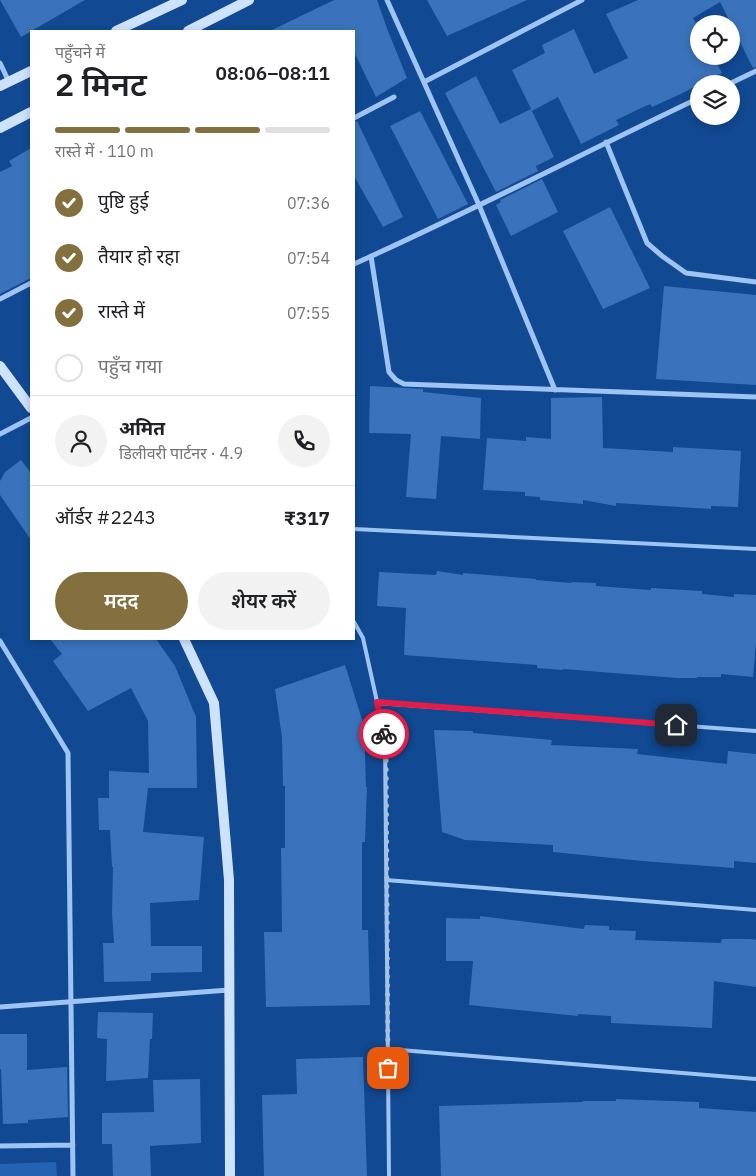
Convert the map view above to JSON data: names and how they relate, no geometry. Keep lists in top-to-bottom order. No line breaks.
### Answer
{"page":{"heading":["2 मिनट","पहुँचने में","08:06–08:11"],"panel":["अमित","डिलीवरी पार्टनर · 4.9","ऑर्डर #2243","₹317"],"bar":"रास्ते में · 110 m","list":[["पुष्टि हुई","07:36"],["तैयार हो रहा","07:54"],["रास्ते में","07:55"],"पहुँच गया"],"buttons":["मदद","शेयर करें"]}}
